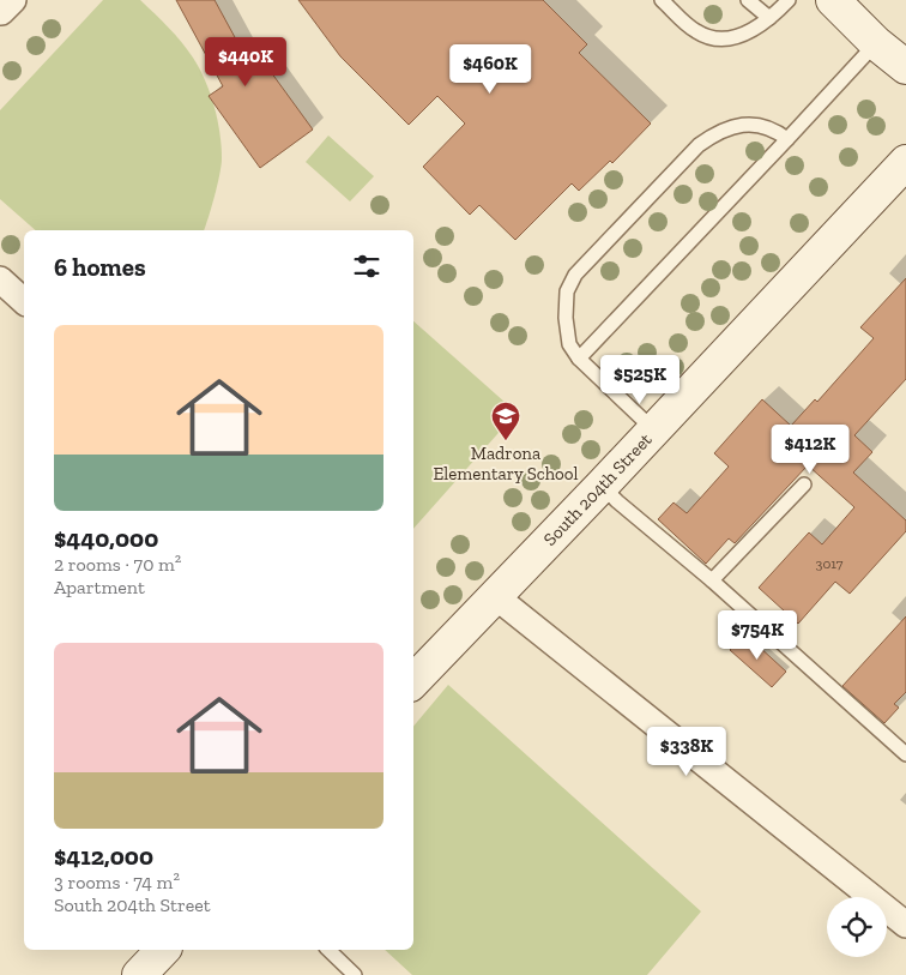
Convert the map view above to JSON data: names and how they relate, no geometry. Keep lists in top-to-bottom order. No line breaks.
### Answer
{"streets":{"street":["South 204th Street"]},"places":{"school or university":["Madrona Elementary School"]},"house_numbers":["3017"],"page":{"price":["$440K","$460K","$525K","$412K","$754K","$338K"],"heading":"6 homes","list":[{"name":"$440,000","note":"2 rooms · 70 m² · Apartment"},{"name":"$412,000","note":"3 rooms · 74 m² · South 204th Street"}]}}
